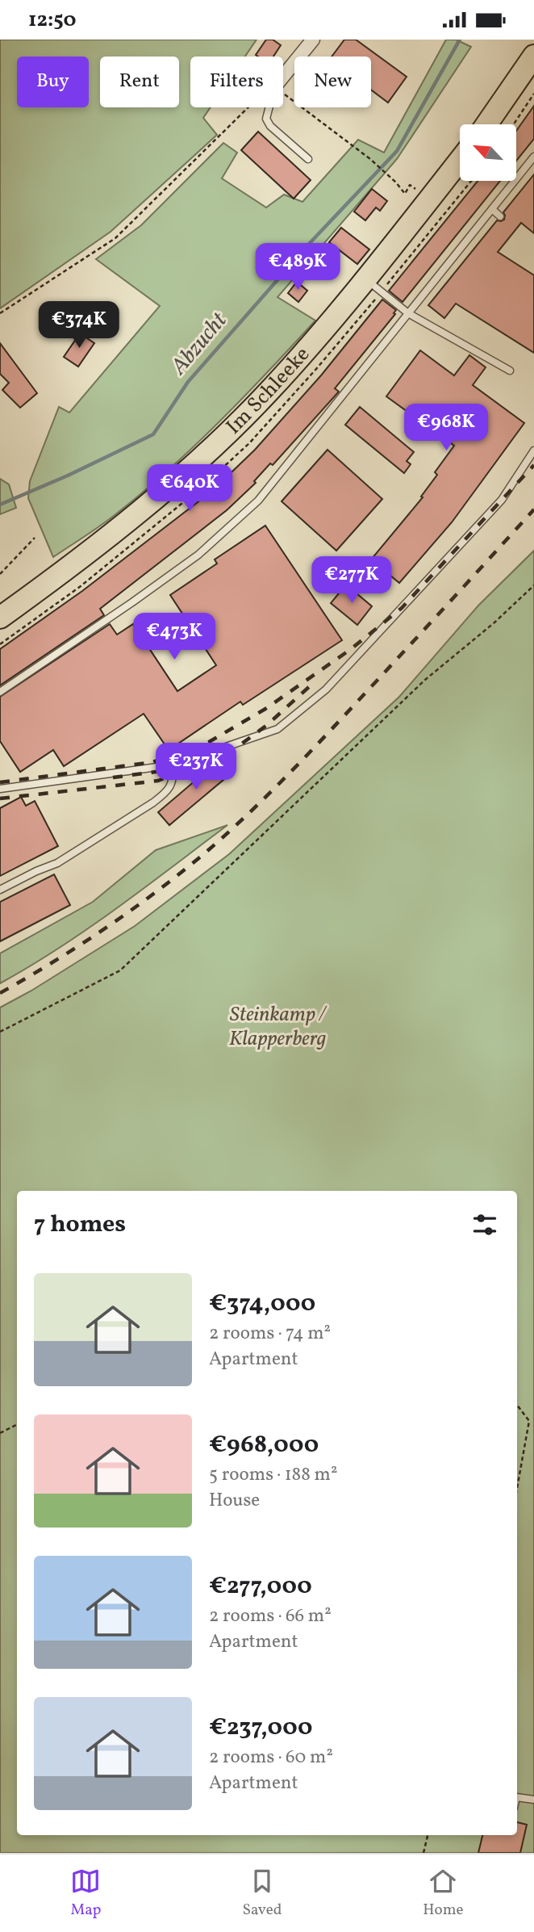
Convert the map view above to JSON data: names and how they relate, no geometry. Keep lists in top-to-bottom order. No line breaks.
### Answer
{"streets":{"main road":["Im Schleeke"]},"water":["Abzucht"],"parks":["Steinkamp / Klapperberg"],"north":"top left","page":{"status":"12:50","chip":["Buy","Rent","Filters","New"],"price":["€489K","€374K","€968K","€640K","€277K","€473K","€237K"],"heading":"7 homes","list":[{"name":"€374,000","note":"2 rooms · 74 m² · Apartment"},{"name":"€968,000","note":"5 rooms · 188 m² · House"},{"name":"€277,000","note":"2 rooms · 66 m² · Apartment"},{"name":"€237,000","note":"2 rooms · 60 m² · Apartment"}],"tabs":["Map","Saved","Home"]}}
